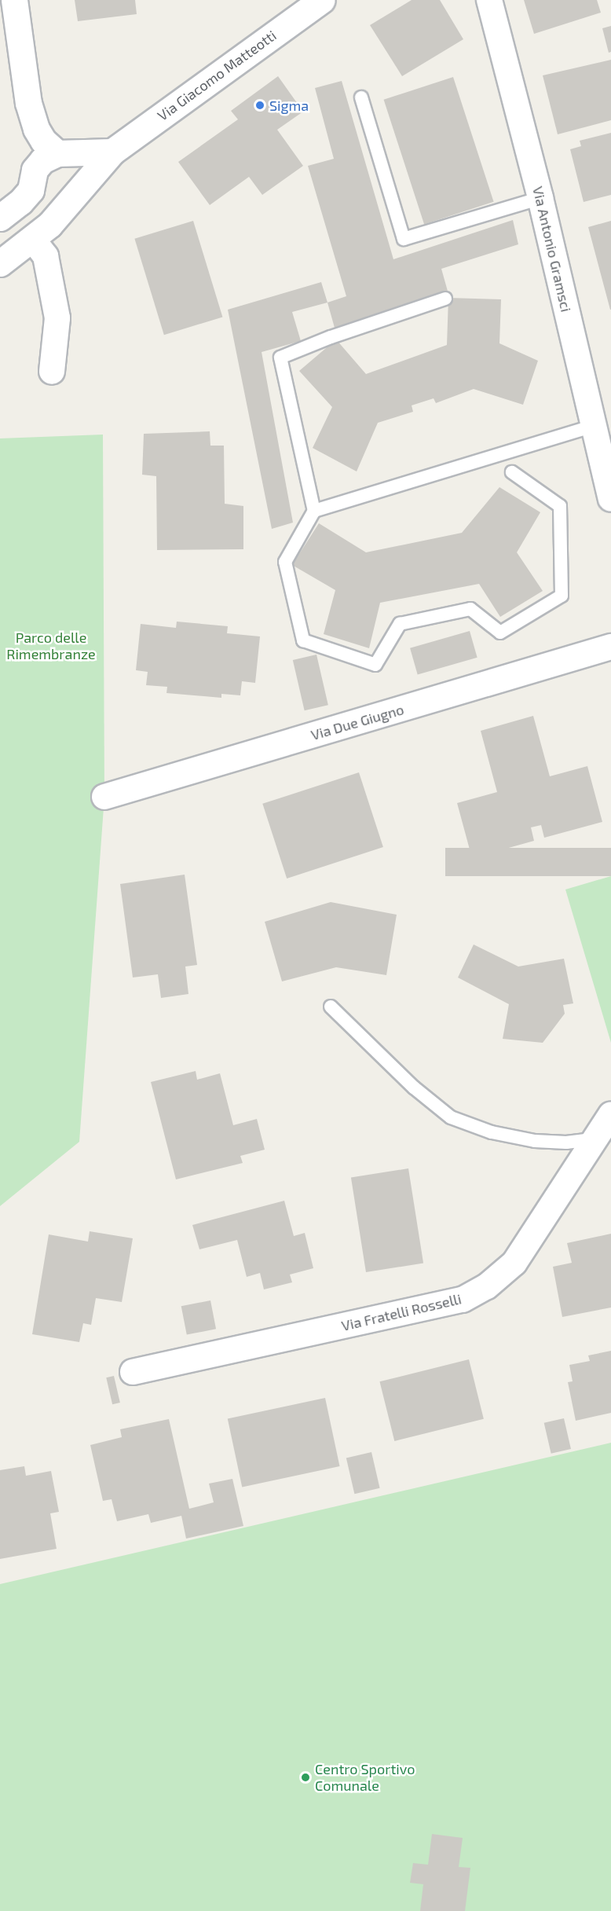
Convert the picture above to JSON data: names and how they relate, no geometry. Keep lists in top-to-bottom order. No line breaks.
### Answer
{"streets":{"street":["Via Giacomo Matteotti","Via Antonio Gramsci","Via Due Giugno","Via Fratelli Rosselli"]},"parks":["Parco delle Rimembranze"],"places":["Sigma","Centro Sportivo Comunale"]}
